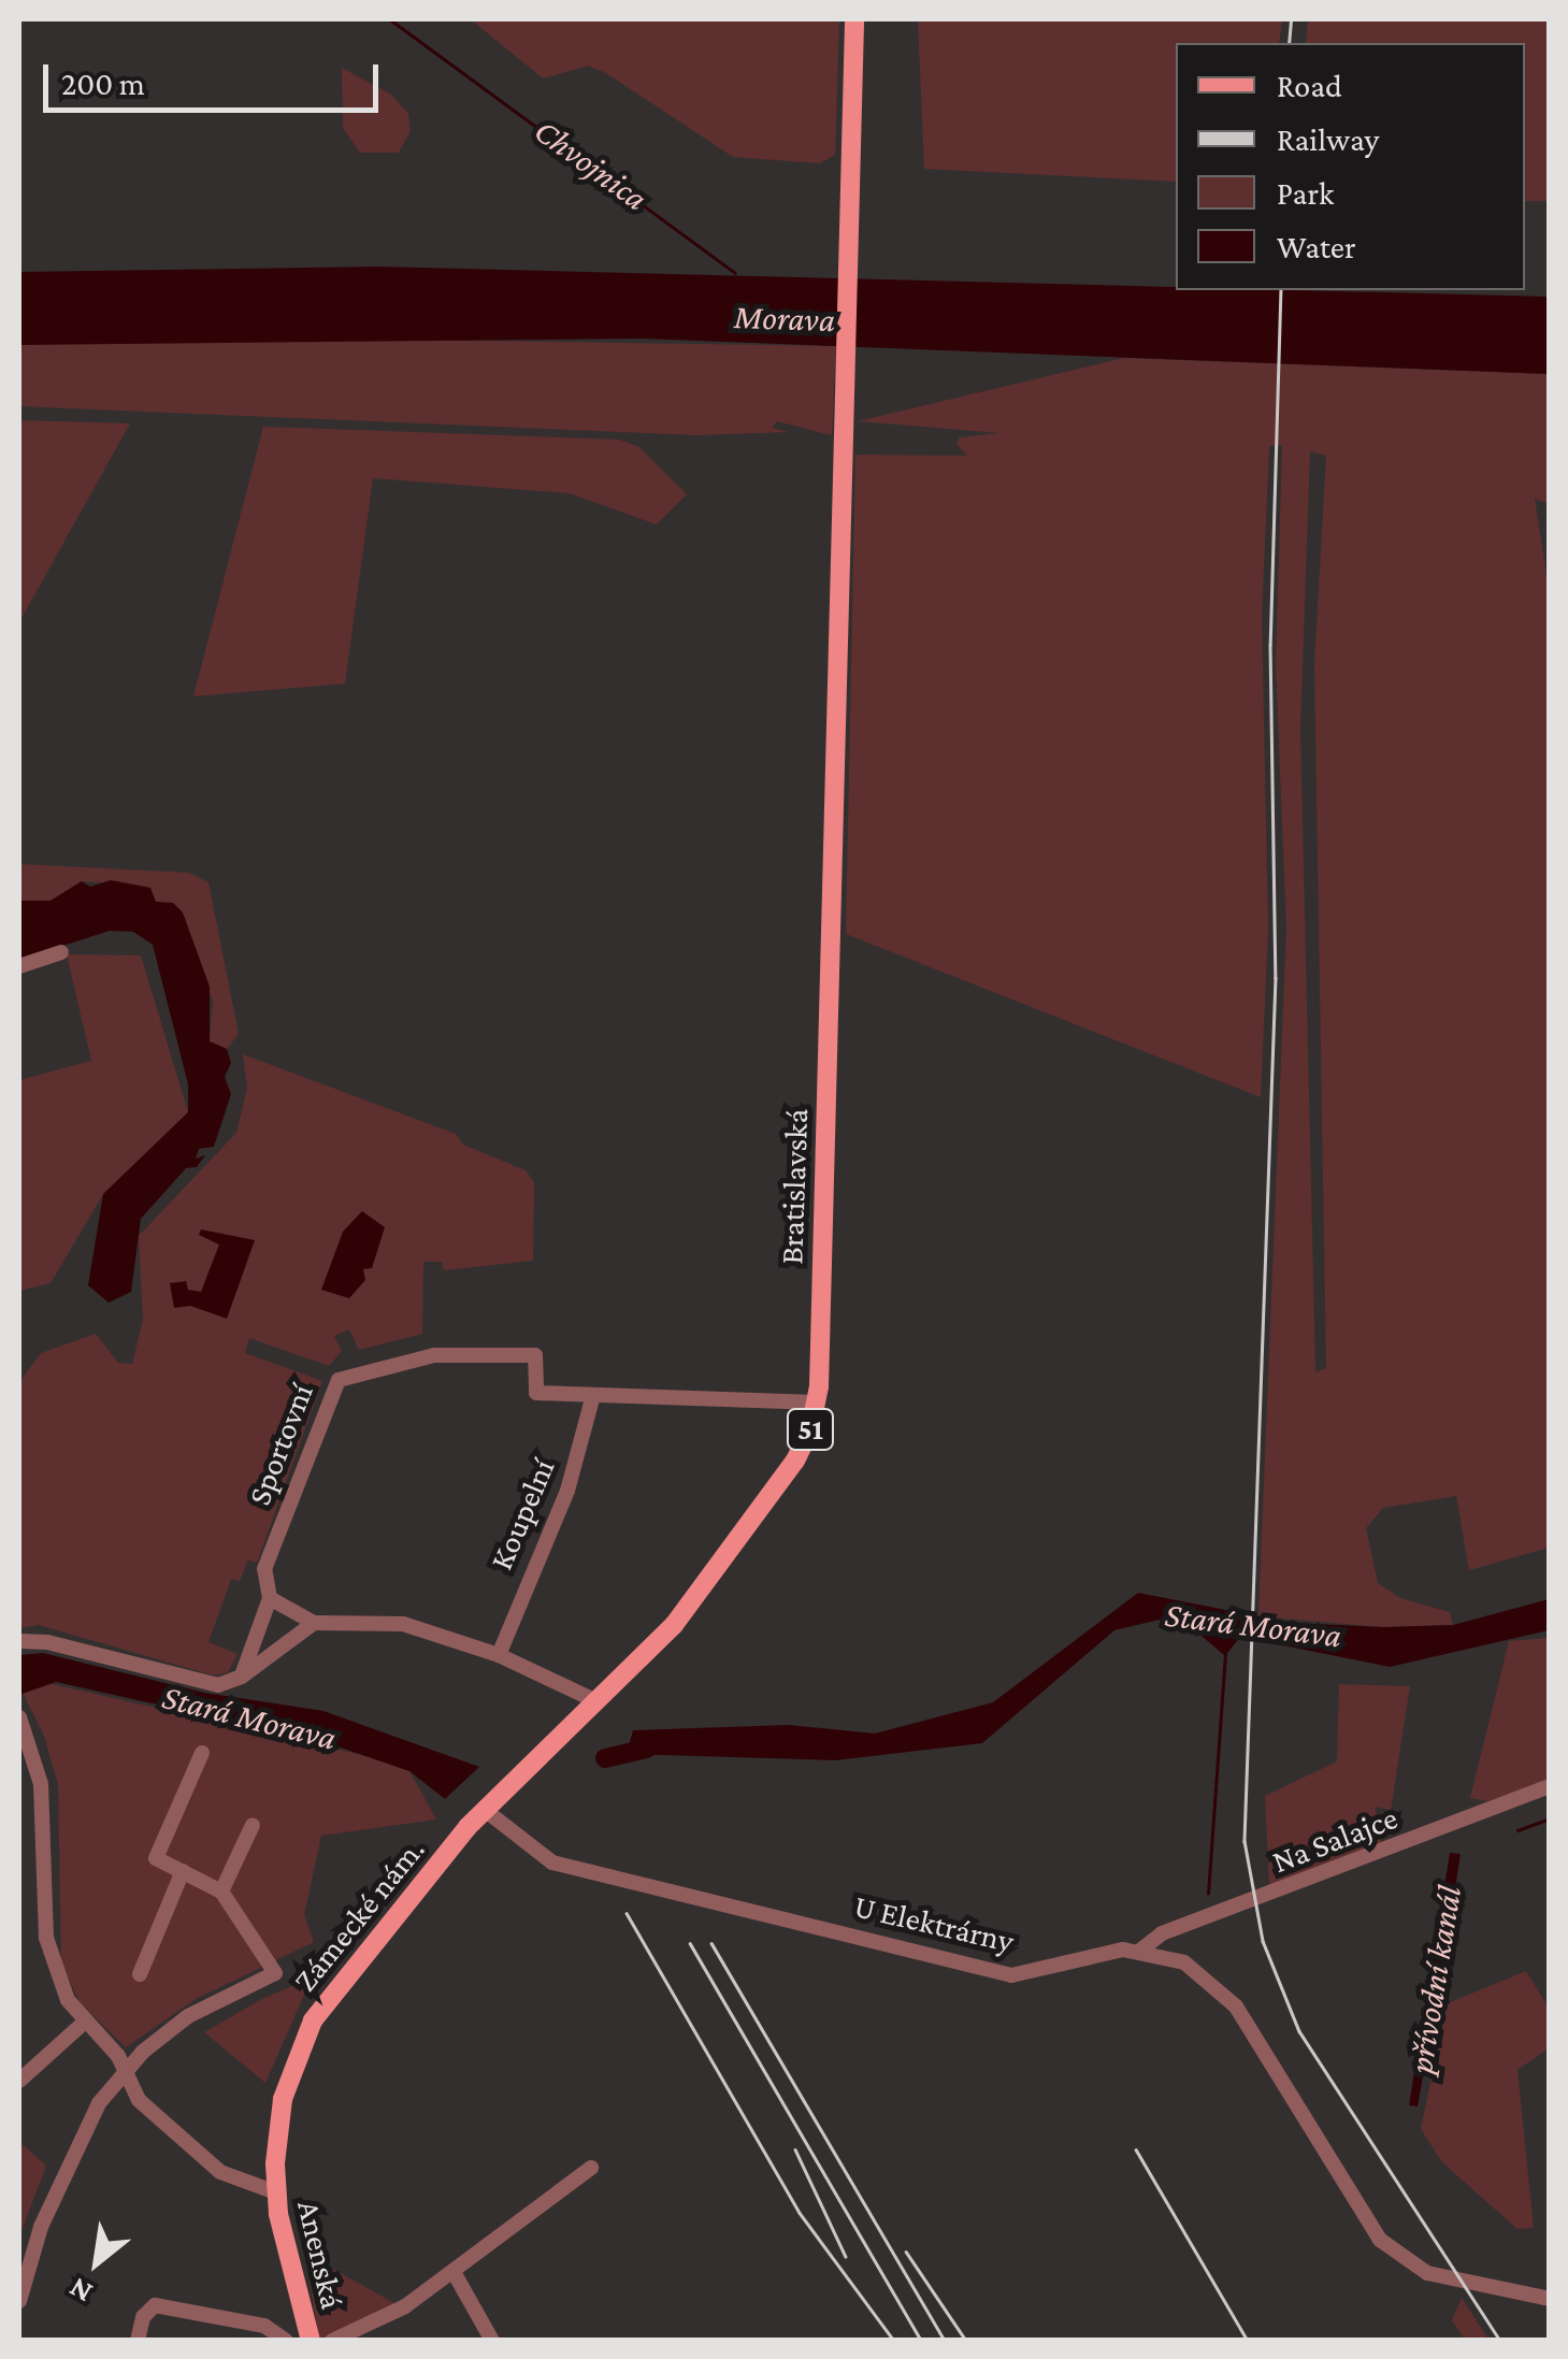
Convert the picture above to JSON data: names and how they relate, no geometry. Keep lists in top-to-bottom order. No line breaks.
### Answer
{"streets":{"main road":["Bratislavská","51","Zámecké nám.","Anenská"],"street":["Sportovní","Koupelní","Na Salajce","U Elektrárny"]},"crossings":[["Bratislavská","Zámecké nám."],["Bratislavská","U Elektrárny"],["Sportovní","Koupelní"],["Na Salajce","U Elektrárny"],["Zámecké nám.","U Elektrárny"],["Zámecké nám.","Anenská"]],"water":["Chvojnica","Morava","Stará Morava","přívodní kanál"],"legend":["Road","Railway","Park","Water"],"scale_bar":"200 m","north":"bottom left"}
